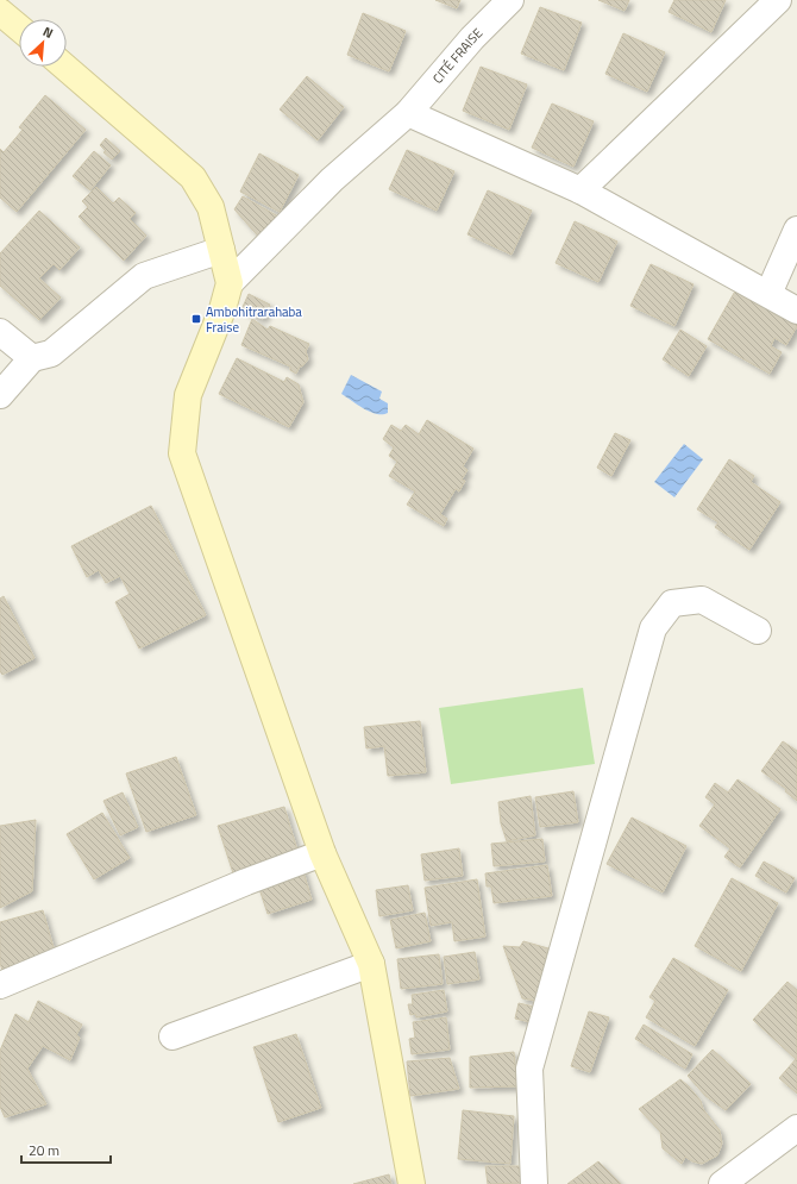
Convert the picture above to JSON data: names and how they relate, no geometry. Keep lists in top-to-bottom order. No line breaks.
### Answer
{"streets":{"street":["CITÉ FRAISE"]},"places":{"transit":["Ambohitrarahaba Fraise"]},"scale_bar":"20 m","north":"top right"}
